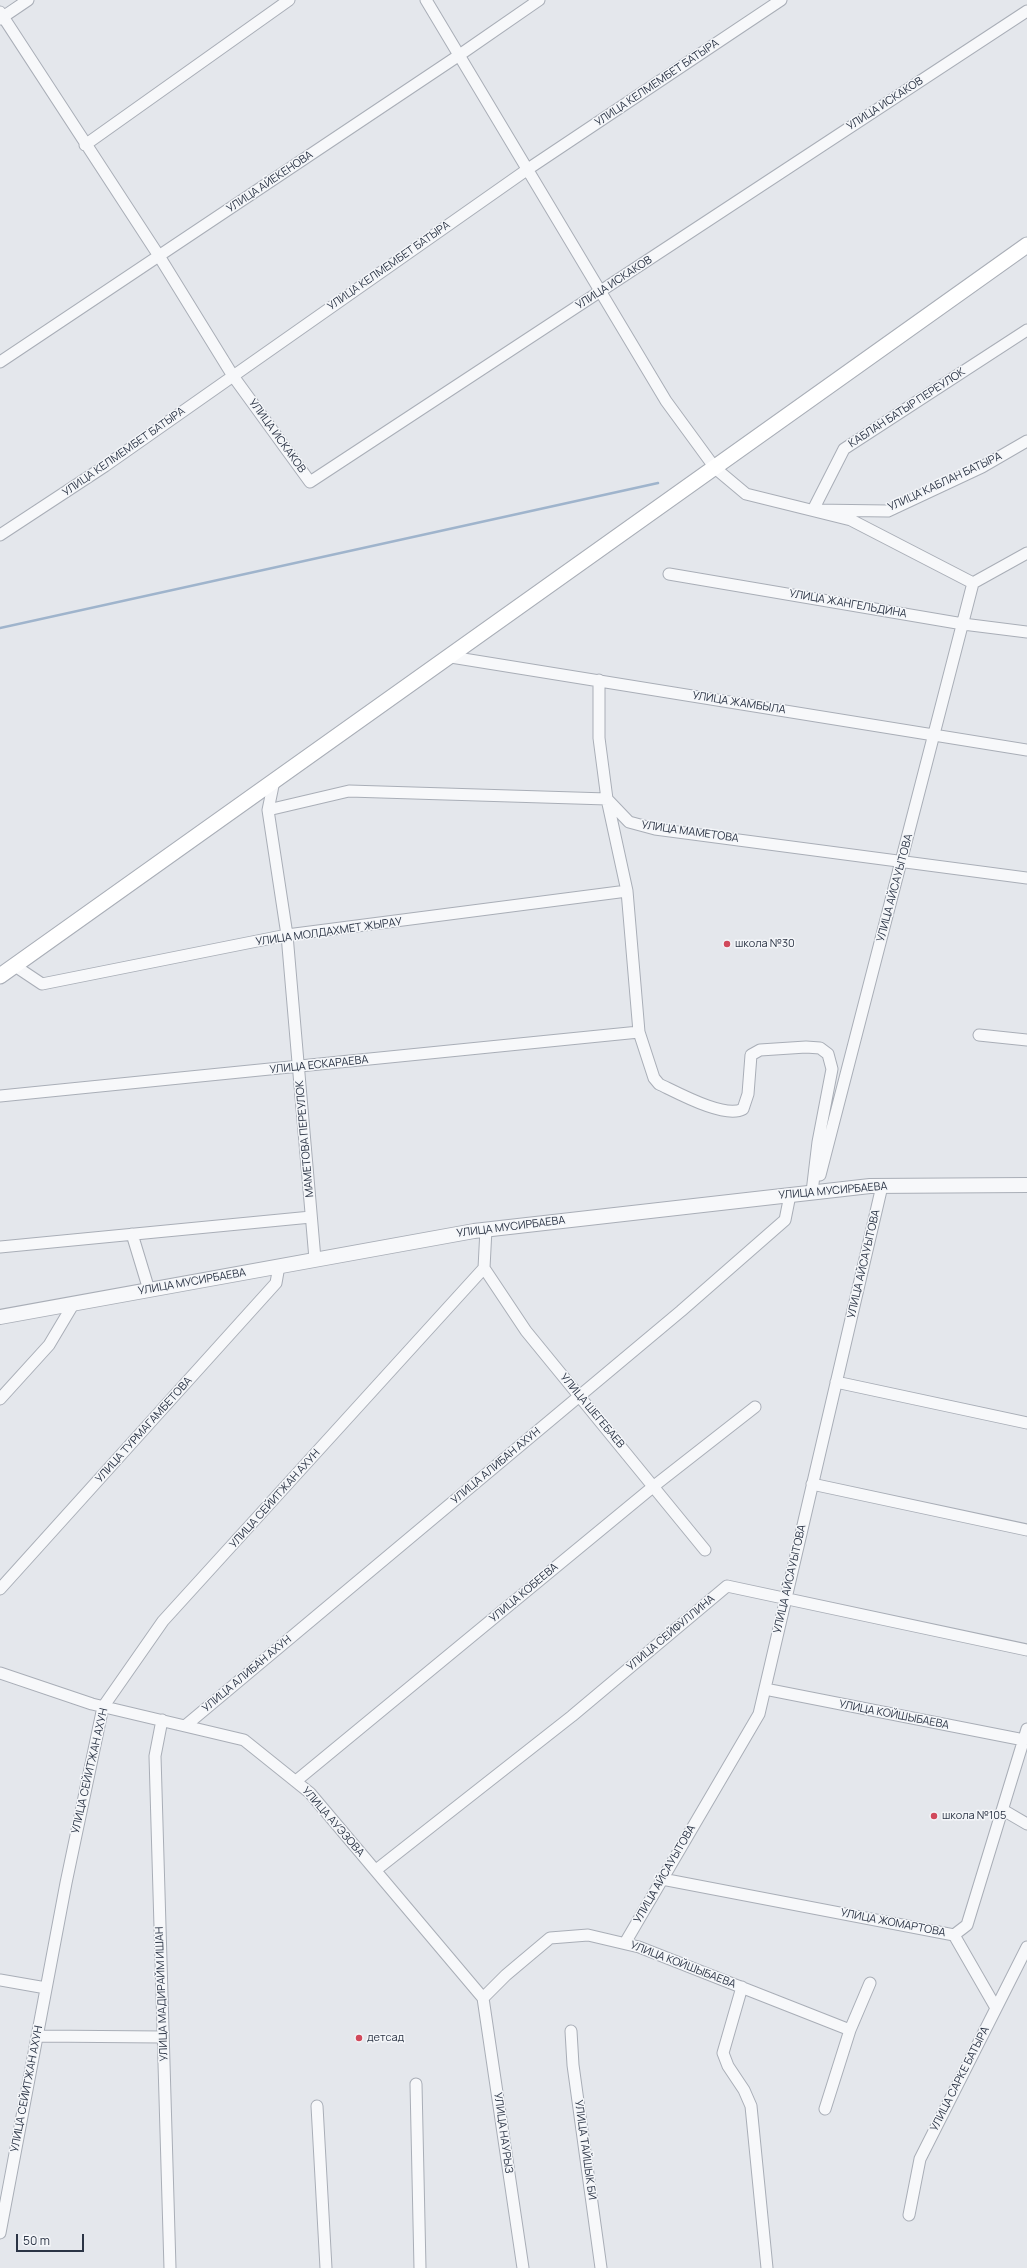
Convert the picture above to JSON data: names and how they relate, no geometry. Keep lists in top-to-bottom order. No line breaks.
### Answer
{"streets":{"street":["УЛИЦА КЕЛМЕМБЕТ БАТЫРА","УЛИЦА ИСКАКОВ","УЛИЦА АЙЕКЕНОВА","КАБЛАН БАТЫР ПЕРЕУЛОК","УЛИЦА КАБЛАН БАТЫРА","УЛИЦА ЖАНГЕЛЬДИНА","УЛИЦА ЖАМБЫЛА","УЛИЦА МАМЕТОВА","УЛИЦА АЙСАУЫТОВА","УЛИЦА МОЛДАХМЕТ ЖЫРАУ","УЛИЦА ЕСКАРАЕВА","МАМЕТОВА ПЕРЕУЛОК","УЛИЦА МУСИРБАЕВА","УЛИЦА ШЕГЕБАЕВ","УЛИЦА ТУРМАГАМБЕТОВА","УЛИЦА АЛИБАН АХУН","УЛИЦА СЕЙИТЖАН АХУН","УЛИЦА КОБЕЕВА","УЛИЦА СЕЙФУЛЛИНА","УЛИЦА КОЙШЫБАЕВА","УЛИЦА АУЭЗОВА","УЛИЦА ЖОМАРТОВА","УЛИЦА МАДИРАЙМ ИШАН","УЛИЦА САРКЕ БАТЫРА","УЛИЦА НАУРЫЗ","УЛИЦА ТАЙШЫК БИ"]},"crossings":[["УЛИЦА КЕЛМЕМБЕТ БАТЫРА","УЛИЦА ИСКАКОВ"],["КАБЛАН БАТЫР ПЕРЕУЛОК","УЛИЦА КАБЛАН БАТЫРА"],["УЛИЦА ЖАНГЕЛЬДИНА","УЛИЦА АЙСАУЫТОВА"],["УЛИЦА ЖАМБЫЛА","УЛИЦА АЙСАУЫТОВА"],["УЛИЦА МАМЕТОВА","УЛИЦА АЙСАУЫТОВА"],["УЛИЦА АЙСАУЫТОВА","УЛИЦА МУСИРБАЕВА"],["УЛИЦА АЙСАУЫТОВА","УЛИЦА СЕЙФУЛЛИНА"],["УЛИЦА АЙСАУЫТОВА","УЛИЦА КОЙШЫБАЕВА"],["УЛИЦА АЙСАУЫТОВА","УЛИЦА ЖОМАРТОВА"],["УЛИЦА МОЛДАХМЕТ ЖЫРАУ","МАМЕТОВА ПЕРЕУЛОК"],["УЛИЦА ЕСКАРАЕВА","МАМЕТОВА ПЕРЕУЛОК"],["МАМЕТОВА ПЕРЕУЛОК","УЛИЦА МУСИРБАЕВА"],["УЛИЦА МУСИРБАЕВА","УЛИЦА ТУРМАГАМБЕТОВА"],["УЛИЦА МУСИРБАЕВА","УЛИЦА АЛИБАН АХУН"],["УЛИЦА ШЕГЕБАЕВ","УЛИЦА АЛИБАН АХУН"],["УЛИЦА ШЕГЕБАЕВ","УЛИЦА СЕЙИТЖАН АХУН"],["УЛИЦА ШЕГЕБАЕВ","УЛИЦА КОБЕЕВА"],["УЛИЦА АЛИБАН АХУН","УЛИЦА АУЭЗОВА"],["УЛИЦА СЕЙИТЖАН АХУН","УЛИЦА АУЭЗОВА"],["УЛИЦА КОБЕЕВА","УЛИЦА АУЭЗОВА"],["УЛИЦА СЕЙФУЛЛИНА","УЛИЦА АУЭЗОВА"],["УЛИЦА КОЙШЫБАЕВА","УЛИЦА АУЭЗОВА"],["УЛИЦА КОЙШЫБАЕВА","УЛИЦА ЖОМАРТОВА"],["УЛИЦА КОЙШЫБАЕВА","УЛИЦА НАУРЫЗ"],["УЛИЦА АУЭЗОВА","УЛИЦА МАДИРАЙМ ИШАН"],["УЛИЦА АУЭЗОВА","УЛИЦА НАУРЫЗ"]],"places":["школа №30","школа №105","детсад"],"scale_bar":"50 m"}
